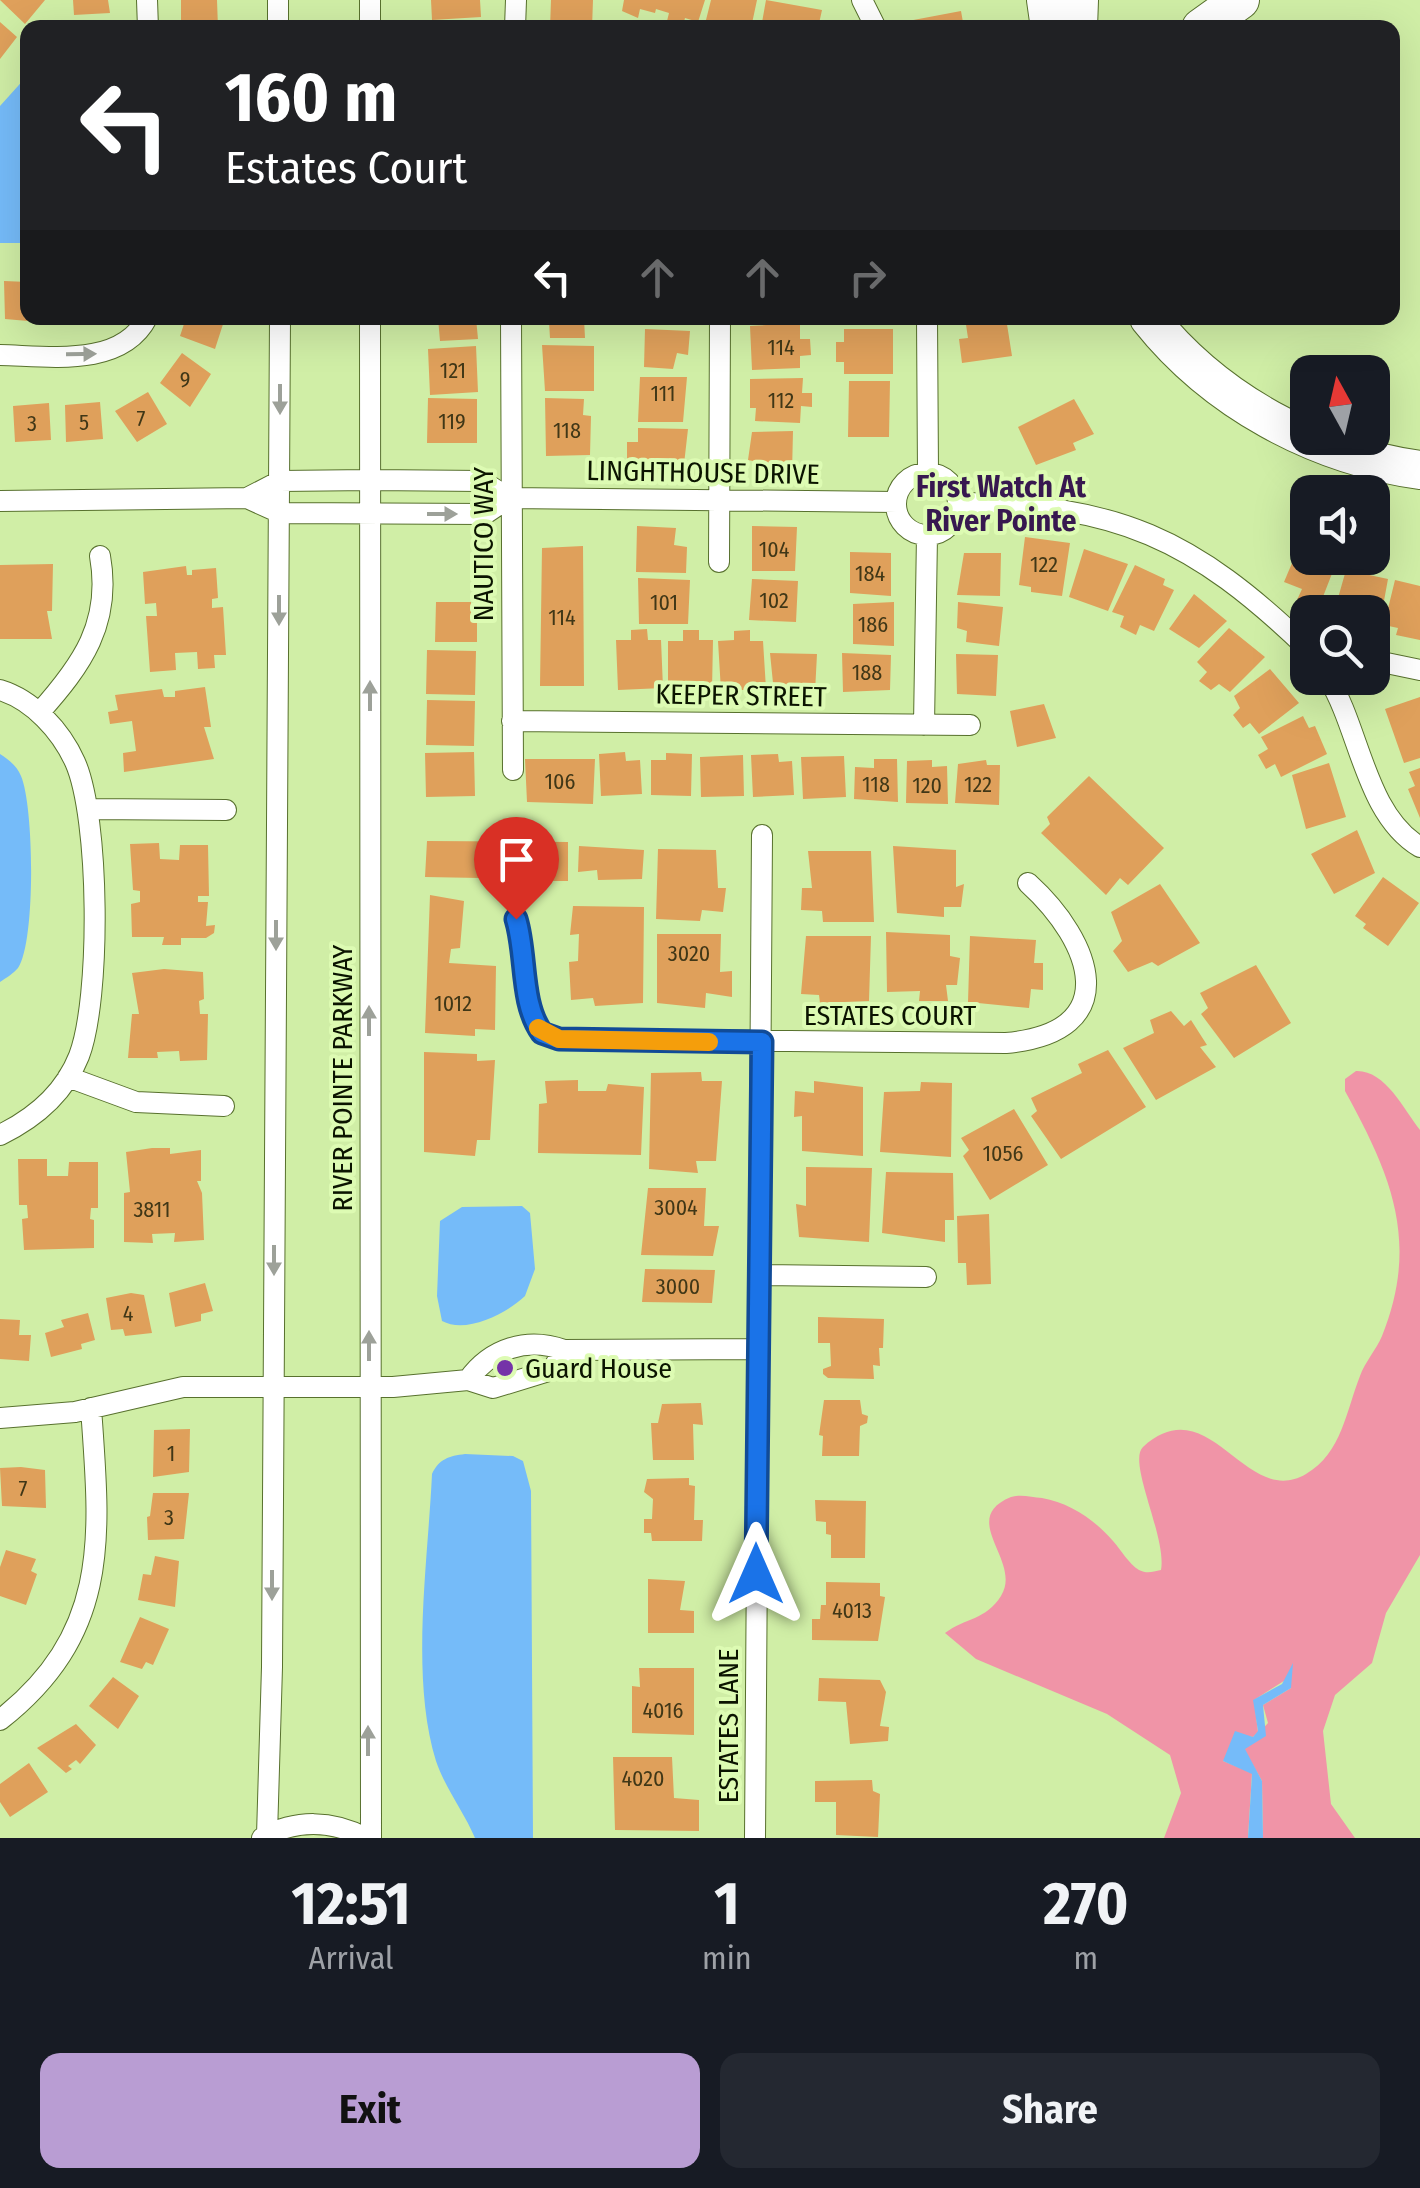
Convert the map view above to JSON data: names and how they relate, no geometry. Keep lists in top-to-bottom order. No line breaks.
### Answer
{"streets":{"street":["LINGHTHOUSE DRIVE","NAUTICO WAY","KEEPER STREET","ESTATES COURT","RIVER POINTE PARKWAY","ESTATES LANE"]},"crossings":[["LINGHTHOUSE DRIVE","NAUTICO WAY"],["LINGHTHOUSE DRIVE","RIVER POINTE PARKWAY"],["NAUTICO WAY","KEEPER STREET"],["ESTATES COURT","ESTATES LANE"]],"districts":["First Watch At River Pointe"],"places":["Guard House"],"house_numbers":["114","121","9","111","112","7","119","5","3","118","104","122","184","102","101","114","186","188","106","118","122","120","3020","1012","1056","3004","3811","3000","4","1","7","3","4013","4016","4020"],"north":"top","page":{"turn":["160 m","Estates Court"],"eta":["12:51","Arrival","1","min","270","m"],"buttons":["Exit","Share"]}}
